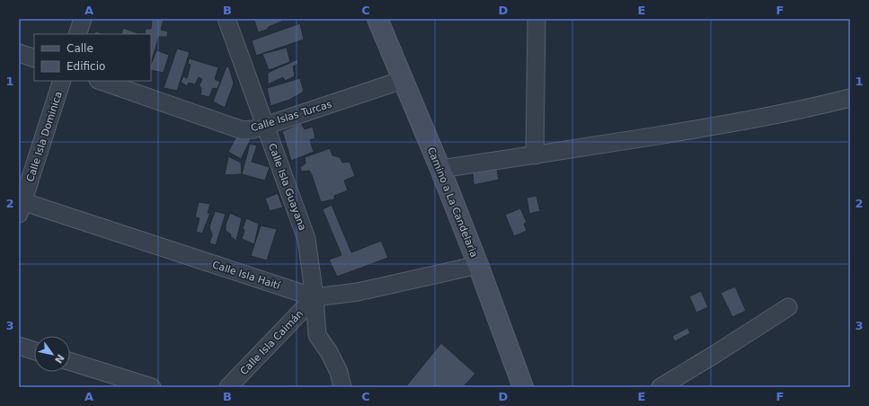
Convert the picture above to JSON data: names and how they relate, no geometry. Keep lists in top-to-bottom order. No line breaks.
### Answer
{"streets":{"street":["Calle Islas Turcas","Calle Isla Dominica","Calle Isla Guayana","Camino a La Candelaria","Calle Isla Haití","Calle Isla Caimán"]},"crossings":[["Calle Islas Turcas","Calle Isla Guayana"],["Calle Islas Turcas","Camino a La Candelaria"],["Calle Isla Dominica","Calle Isla Haití"],["Calle Isla Guayana","Calle Isla Haití"],["Calle Isla Guayana","Calle Isla Caimán"],["Camino a La Candelaria","Calle Isla Haití"],["Calle Isla Haití","Calle Isla Caimán"]],"legend":["Calle","Edificio"],"north":"bottom right","grid":{"columns":["A","B","C","D","E","F"],"rows":["1","2","3"]}}
